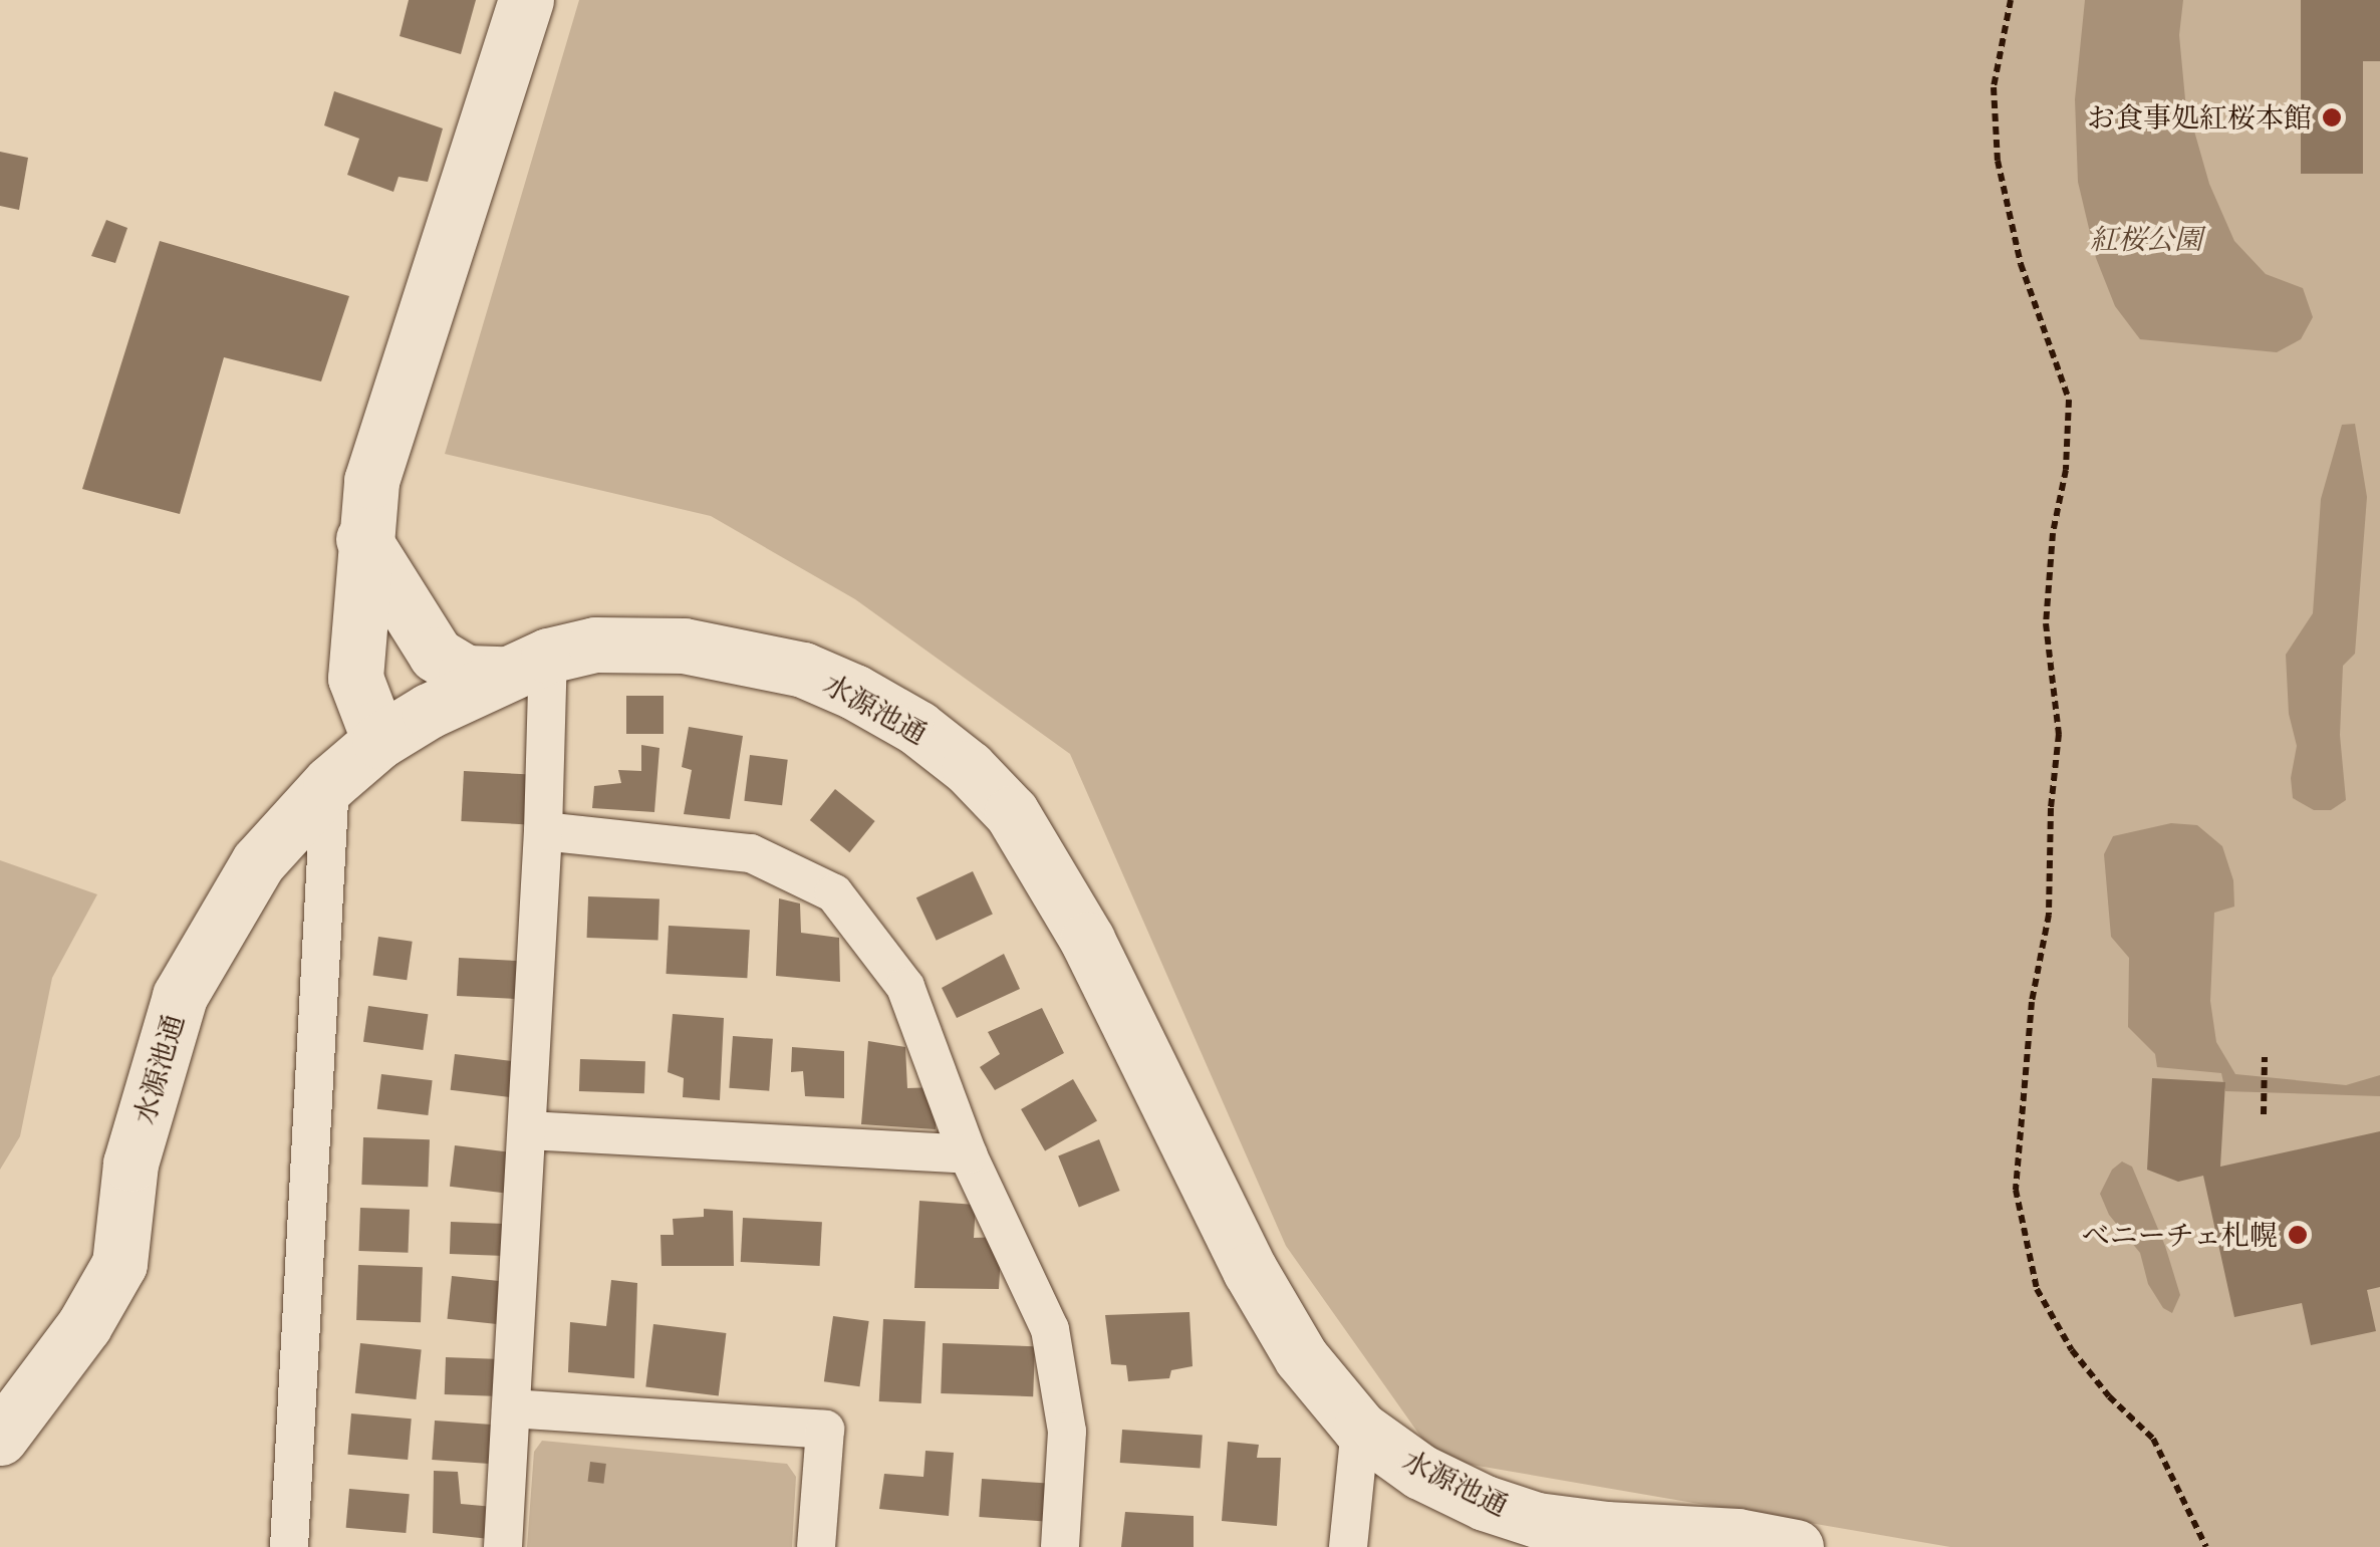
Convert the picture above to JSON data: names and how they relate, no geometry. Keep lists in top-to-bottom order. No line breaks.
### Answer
{"streets":{"street":["水源池通"]},"parks":["紅桜公園"],"places":["お食事処紅桜本館","べニーチェ札幌"]}
